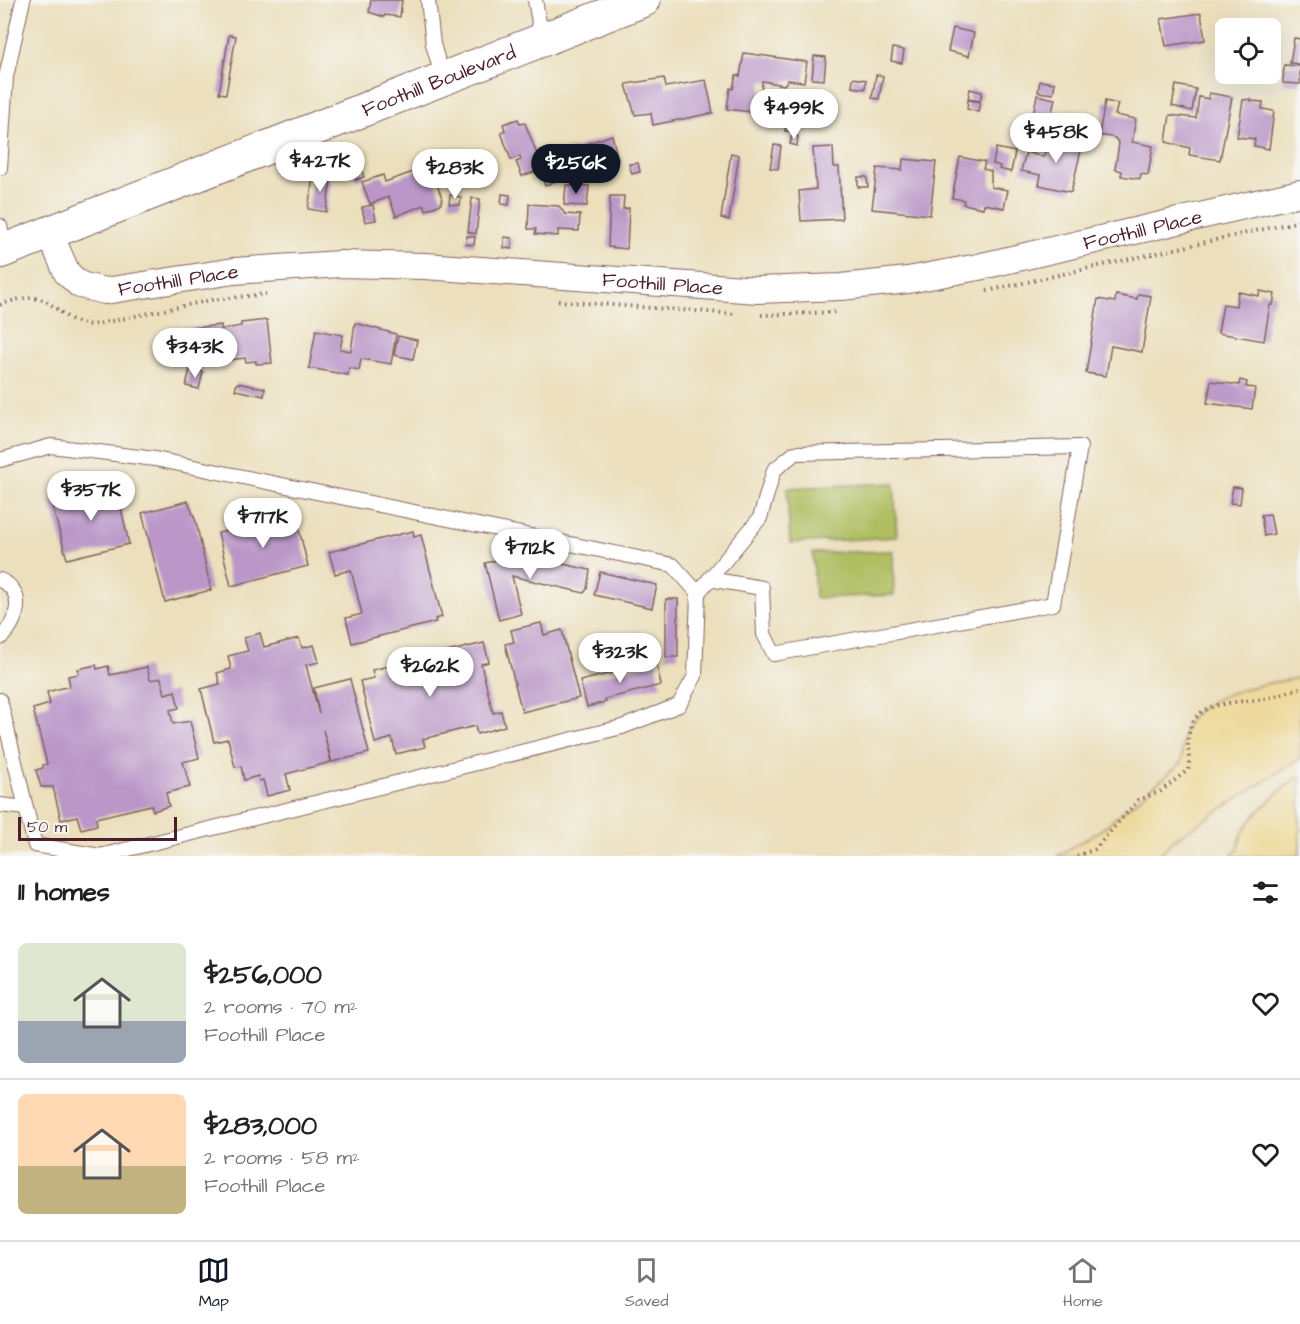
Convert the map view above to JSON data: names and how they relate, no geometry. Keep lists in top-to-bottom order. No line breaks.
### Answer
{"streets":{"main road":["Foothill Boulevard"],"street":["Foothill Place"]},"crossings":[["Foothill Boulevard","Foothill Place"]],"scale_bar":"50 m","page":{"price":["$499K","$458K","$427K","$256K","$283K","$343K","$357K","$717K","$712K","$323K","$262K"],"scale":"50 m","heading":"11 homes","list":[{"name":"$256,000","note":"2 rooms · 70 m² · Foothill Place"},{"name":"$283,000","note":"2 rooms · 58 m² · Foothill Place"}],"tabs":["Map","Saved","Home"]}}
